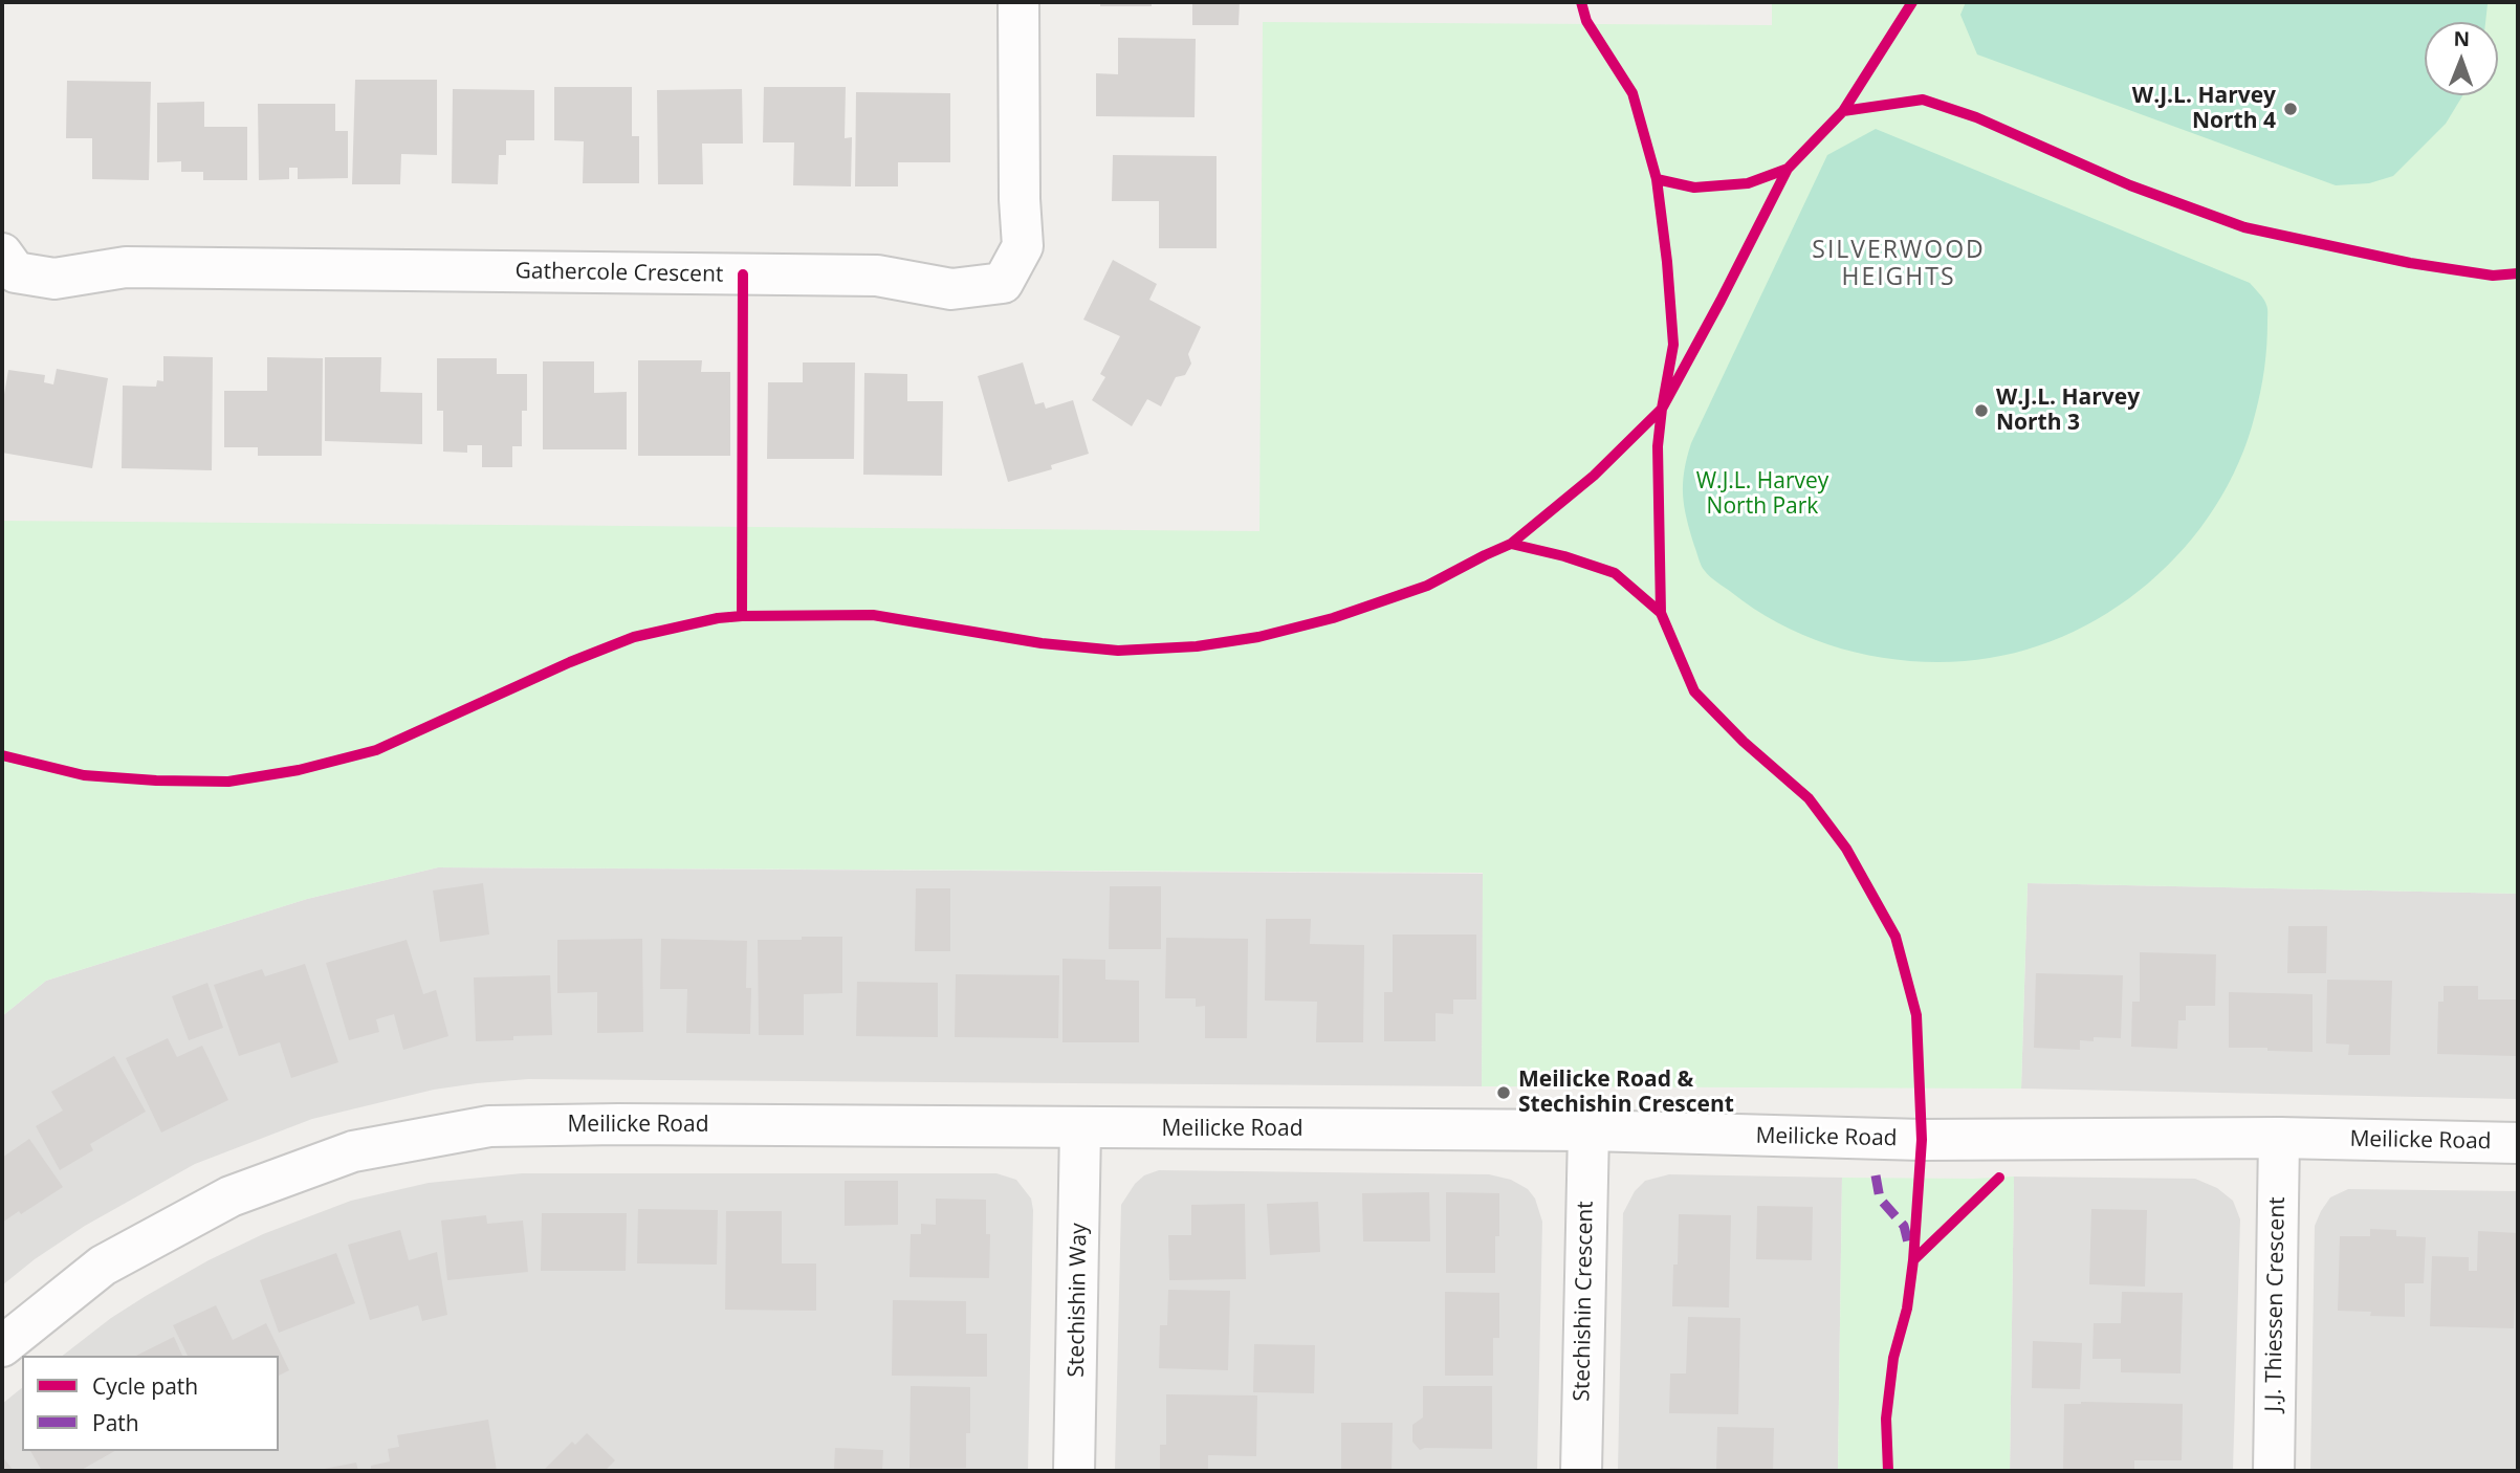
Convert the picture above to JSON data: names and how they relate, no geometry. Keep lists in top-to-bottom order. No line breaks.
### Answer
{"streets":{"street":["Gathercole Crescent","Meilicke Road","Stechishin Way","Stechishin Crescent","J.J. Thiessen Crescent"]},"crossings":[["Meilicke Road","Stechishin Way"],["Meilicke Road","Stechishin Crescent"],["Meilicke Road","J.J. Thiessen Crescent"]],"districts":["SILVERWOOD HEIGHTS"],"parks":["W.J.L. Harvey North Park"],"places":["W.J.L. Harvey North 4","W.J.L. Harvey North 3","Meilicke Road & Stechishin Crescent"],"legend":["Cycle path","Path"],"north":"top"}
